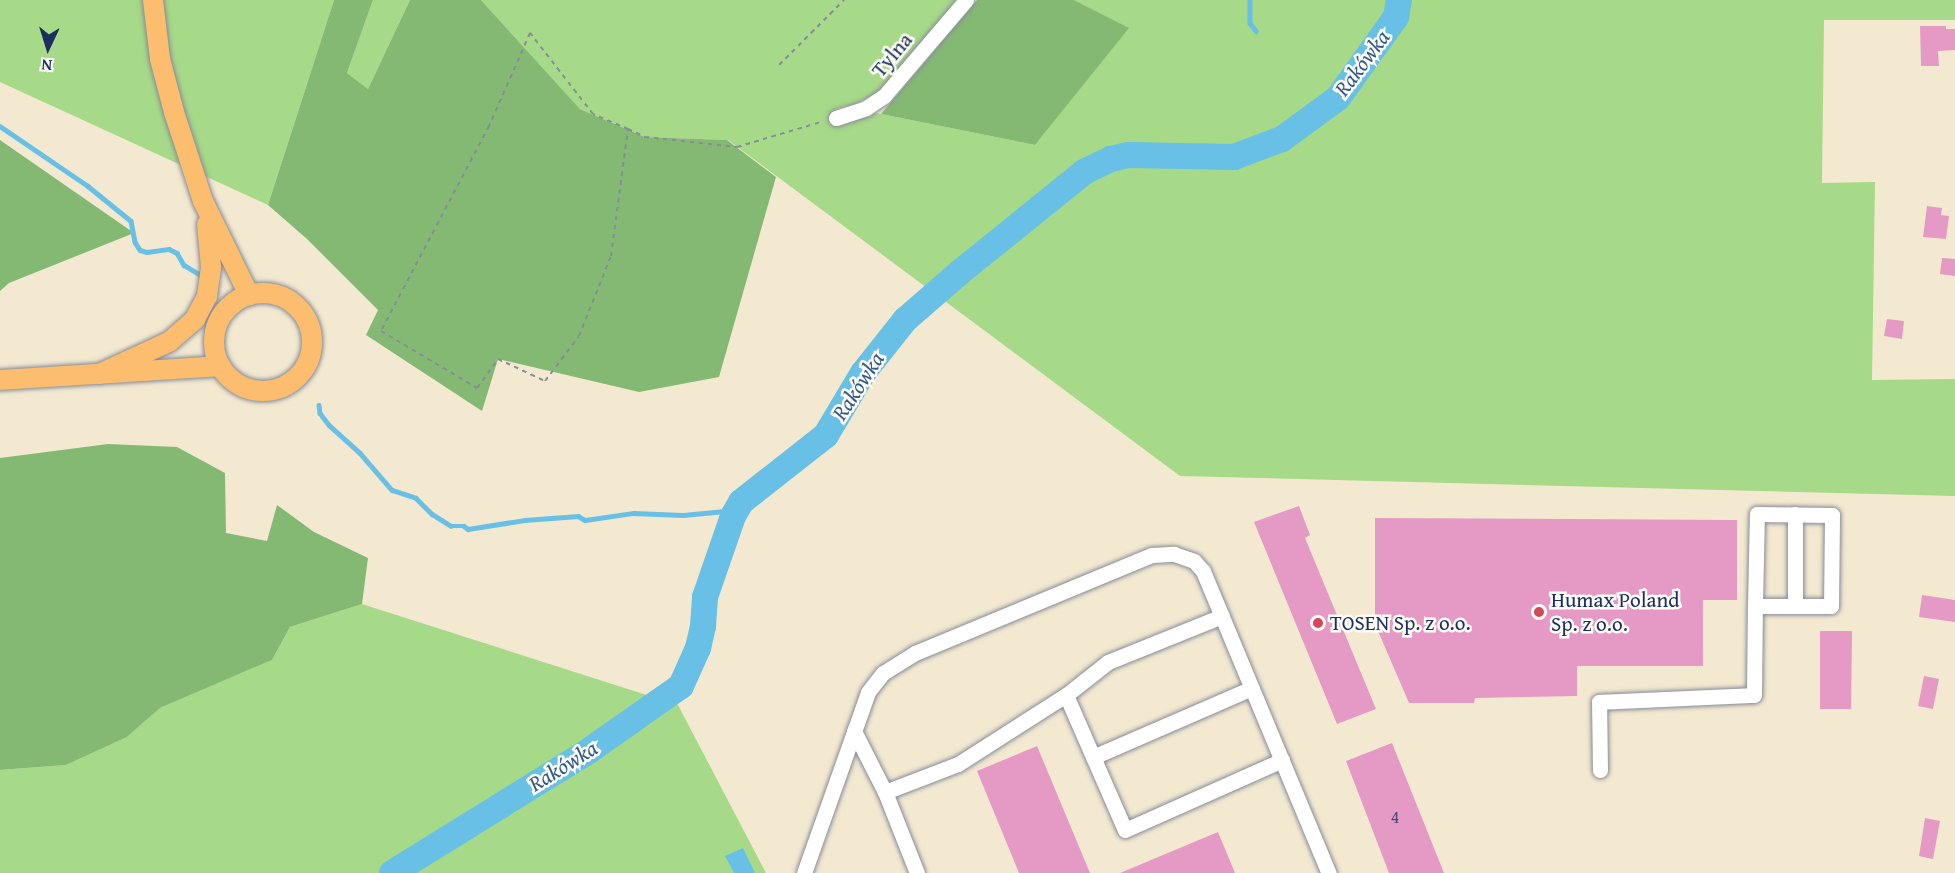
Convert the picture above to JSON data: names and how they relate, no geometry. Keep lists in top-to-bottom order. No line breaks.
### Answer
{"streets":{"street":["Tylna"]},"water":["Rakówka"],"places":["Humax Poland Sp. z o.o.","TOSEN Sp. z o.o."],"house_numbers":["4"],"north":"bottom"}
